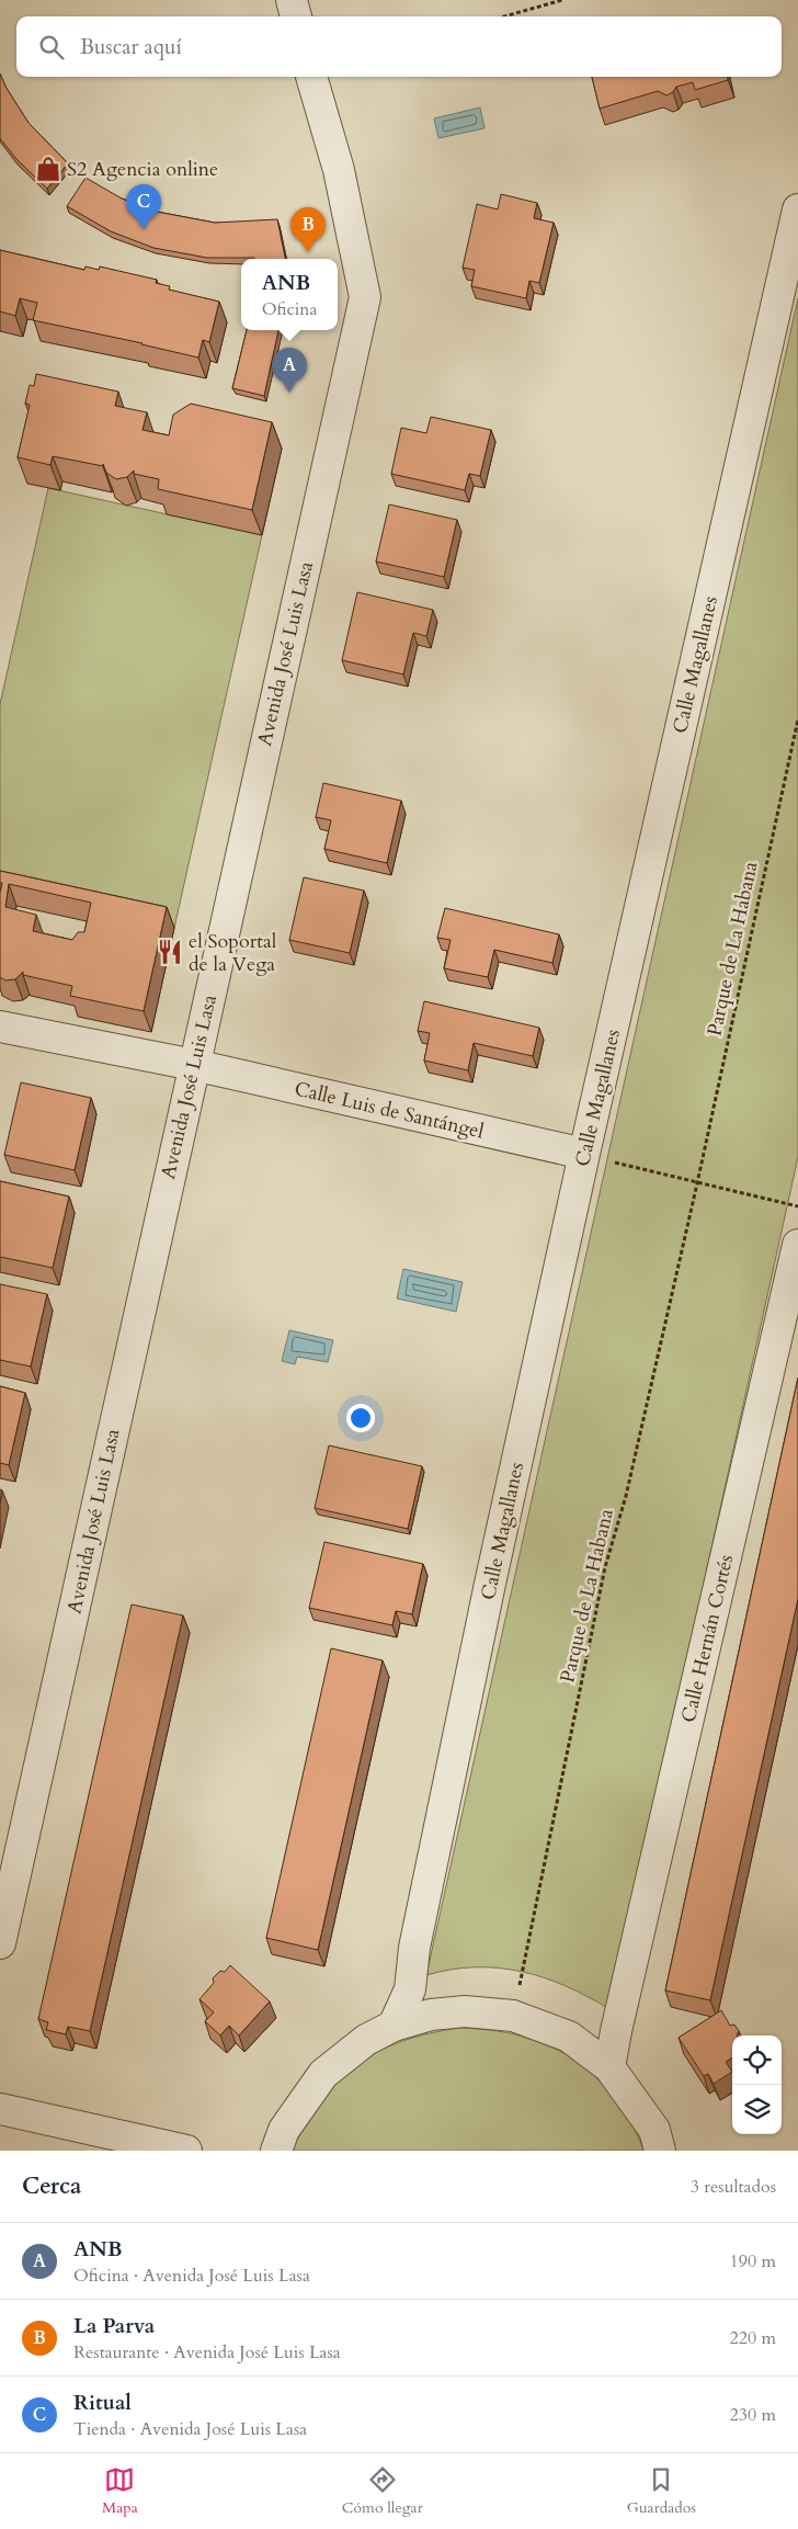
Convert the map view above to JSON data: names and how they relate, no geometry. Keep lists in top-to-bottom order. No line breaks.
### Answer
{"streets":{"street":["Avenida José Luis Lasa","Calle Magallanes","Calle Luis de Santángel","Calle Hernán Cortés"],"path":["Parque de La Habana"]},"crossings":[["Avenida José Luis Lasa","Calle Luis de Santángel"],["Calle Magallanes","Calle Luis de Santángel"]],"places":{"shop":["S2 Agencia online"],"restaurant":["el Soportal de la Vega"]},"page":{"search":"Buscar aquí","pins":["C","B","A"],"popup":["ANB","Oficina"],"heading":["Cerca","3 resultados"],"list":[{"mark":"A","name":"ANB","note":"Oficina · Avenida José Luis Lasa","value":"190 m"},{"mark":"B","name":"La Parva","note":"Restaurante · Avenida José Luis Lasa","value":"220 m"},{"mark":"C","name":"Ritual","note":"Tienda · Avenida José Luis Lasa","value":"230 m"}],"nav":["Mapa","Cómo llegar","Guardados"]}}
